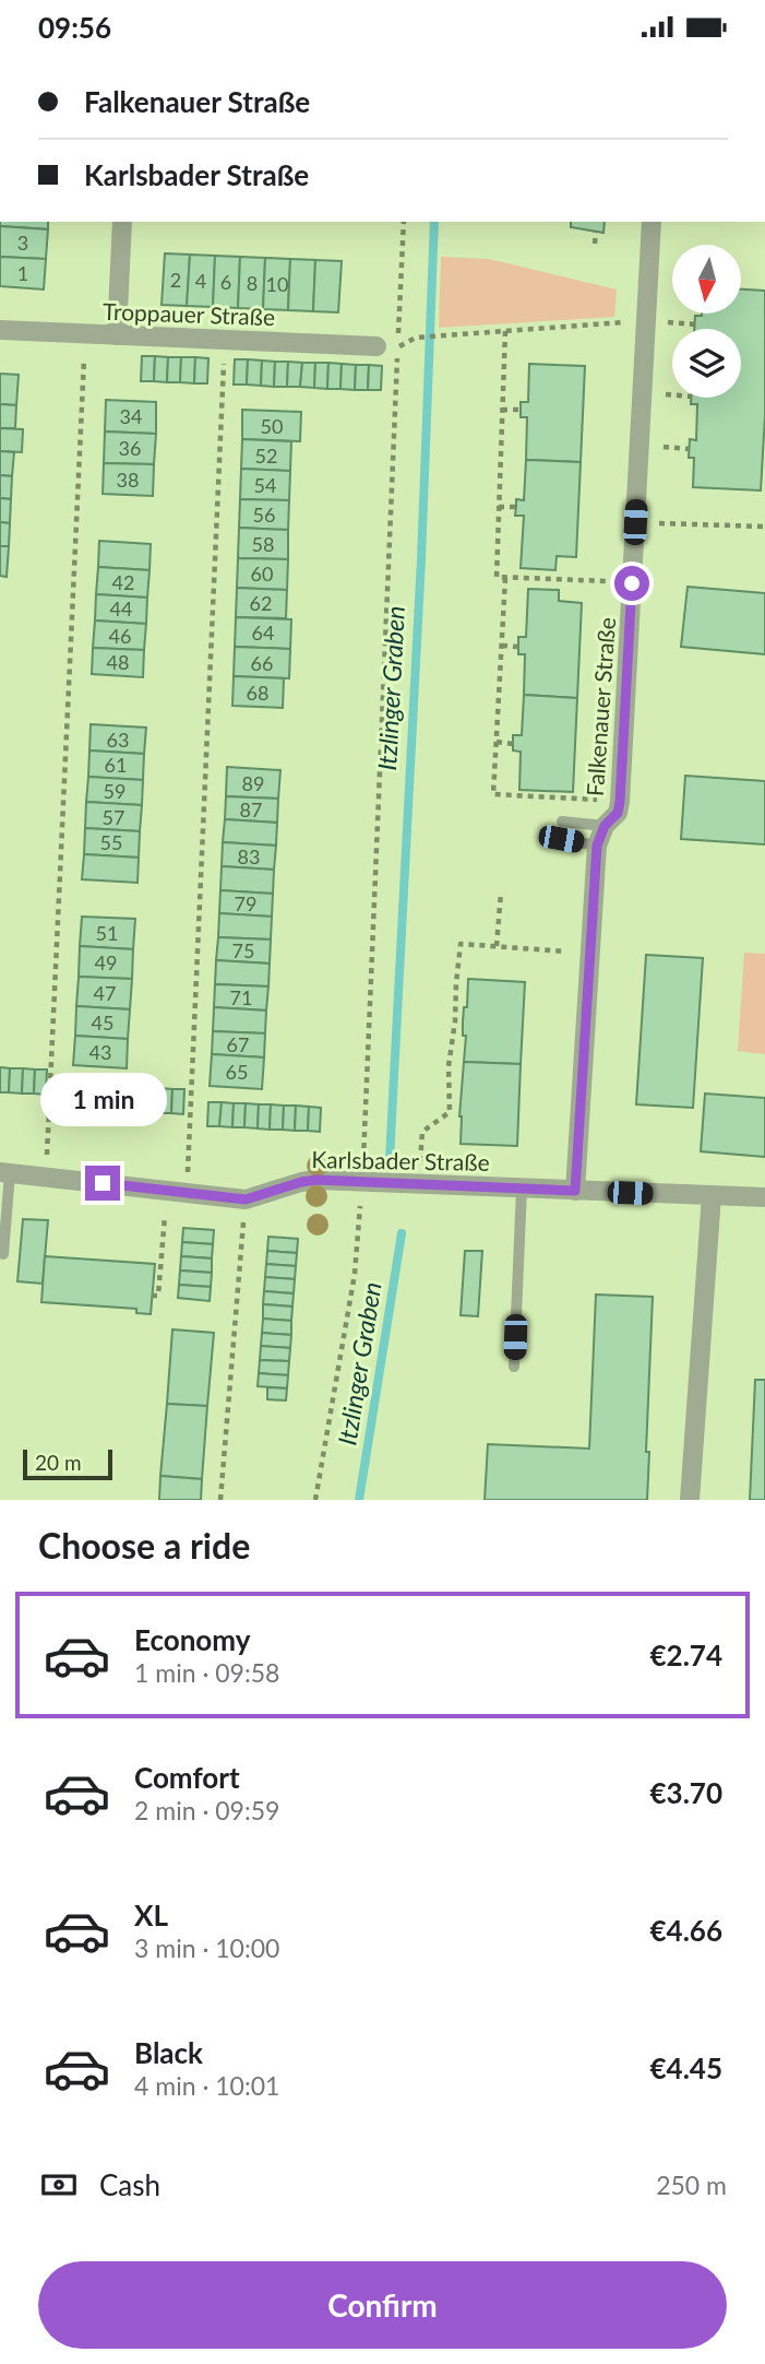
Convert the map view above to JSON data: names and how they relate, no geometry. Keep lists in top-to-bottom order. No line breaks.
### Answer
{"streets":{"street":["Troppauer Straße","Falkenauer Straße","Karlsbader Straße"]},"crossings":[["Falkenauer Straße","Karlsbader Straße"]],"water":["Itzlinger Graben"],"house_numbers":["3","1","2","4","6","8","10","34","50","36","52","38","54","56","58","60","42","62","44","64","46","48","66","68","63","61","89","59","87","57","55","83","79","51","75","49","47","71","45","67","43","65"],"scale_bar":"20 m","north":"bottom","page":{"status":"09:56","banner":["Falkenauer Straße","Karlsbader Straße"],"bubble":"1 min","scale":"20 m","heading":"Choose a ride","list":[{"name":"Economy","note":"1 min · 09:58","value":"€2.74"},{"name":"Comfort","note":"2 min · 09:59","value":"€3.70"},{"name":"XL","note":"3 min · 10:00","value":"€4.66"},{"name":"Black","note":"4 min · 10:01","value":"€4.45"}],"pay":["Cash","250 m"],"buttons":"Confirm"}}
